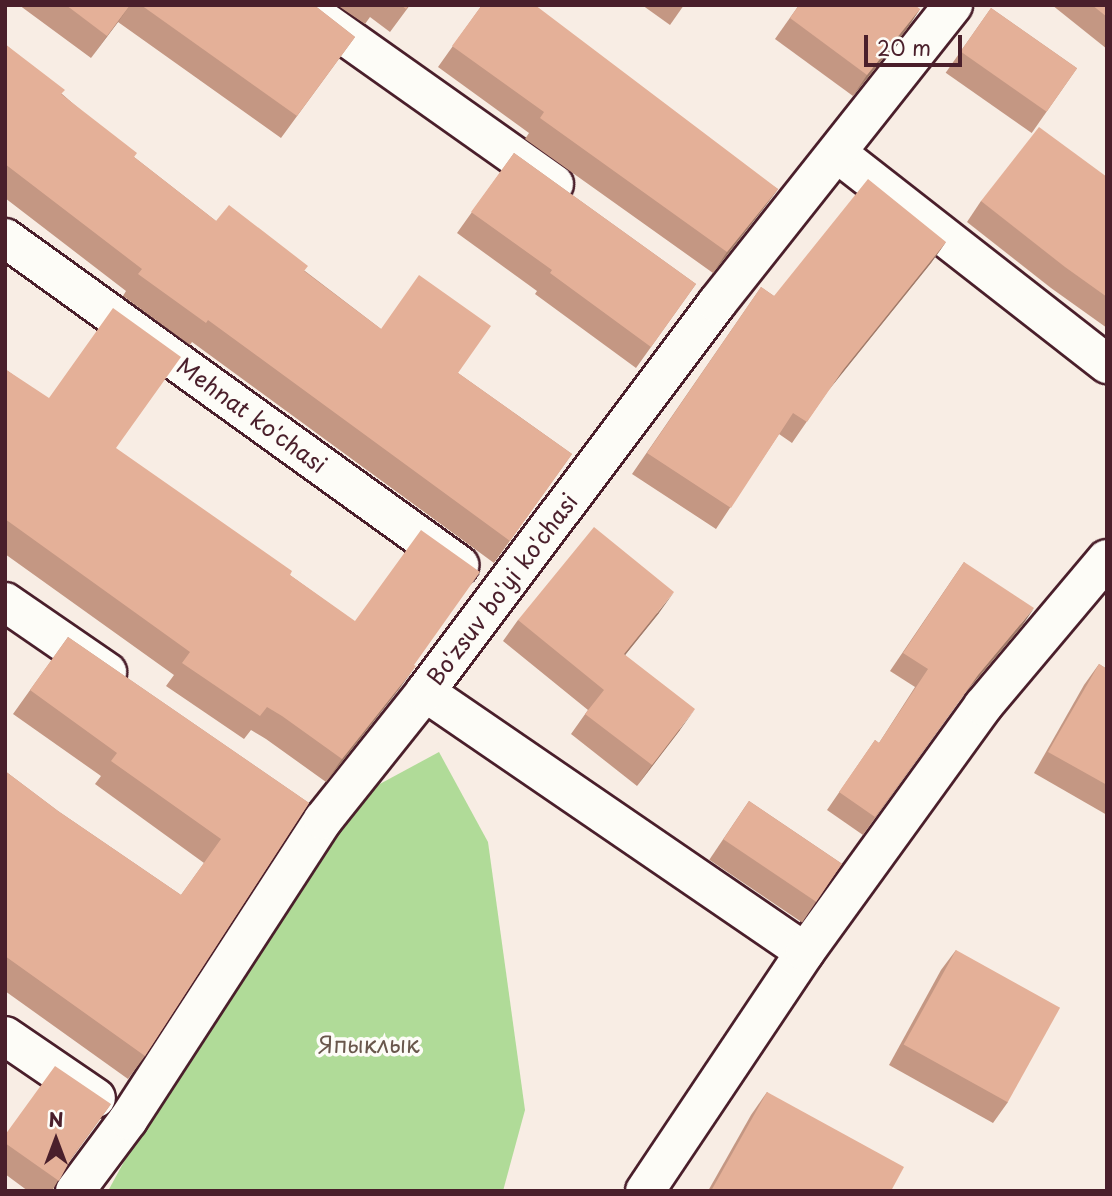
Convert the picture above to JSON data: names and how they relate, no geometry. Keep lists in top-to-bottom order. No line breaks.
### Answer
{"streets":{"street":["Mehnat ko'chasi","Bo'zsuv bo'yi ko'chasi"]},"crossings":[["Mehnat ko'chasi","Bo'zsuv bo'yi ko'chasi"]],"parks":["Япыклык"],"scale_bar":"20 m","north":"top"}
